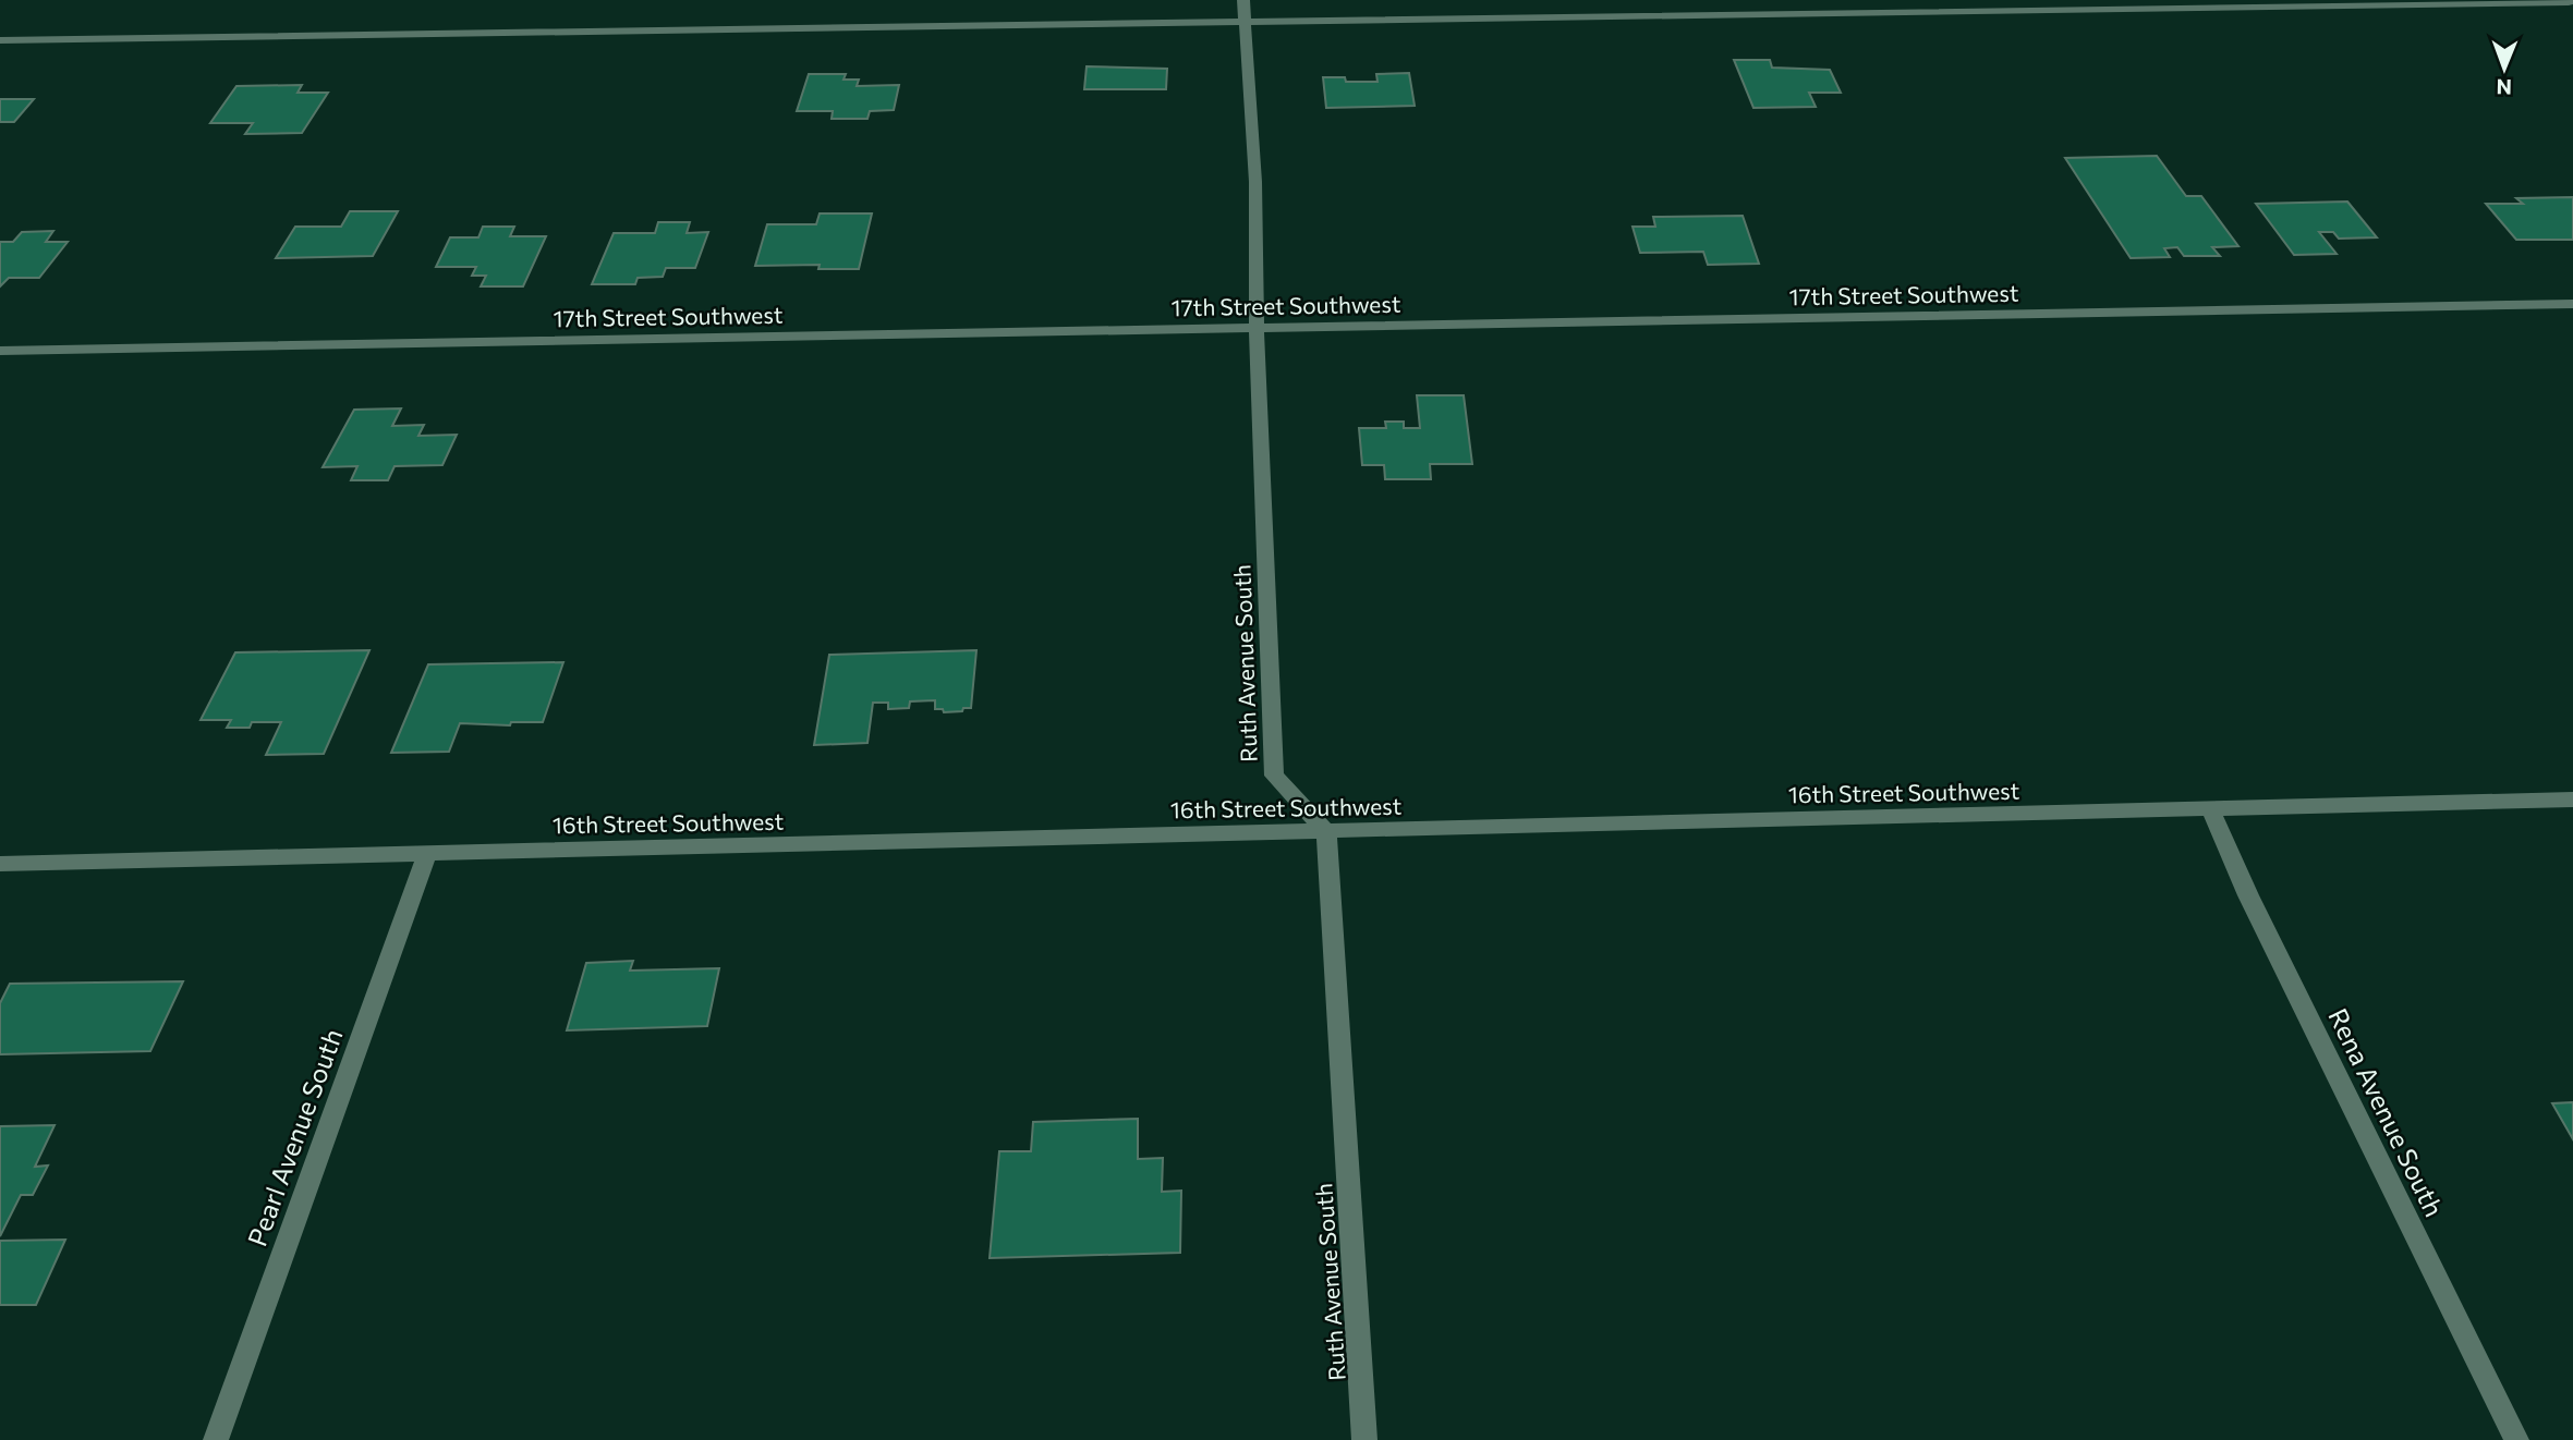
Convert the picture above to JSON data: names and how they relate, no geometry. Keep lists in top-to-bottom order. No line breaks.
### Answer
{"streets":{"street":["17th Street Southwest","Ruth Avenue South","16th Street Southwest","Rena Avenue South","Pearl Avenue South"]},"crossings":[["17th Street Southwest","Ruth Avenue South"],["Ruth Avenue South","16th Street Southwest"],["16th Street Southwest","Rena Avenue South"],["16th Street Southwest","Pearl Avenue South"]],"north":"bottom"}
